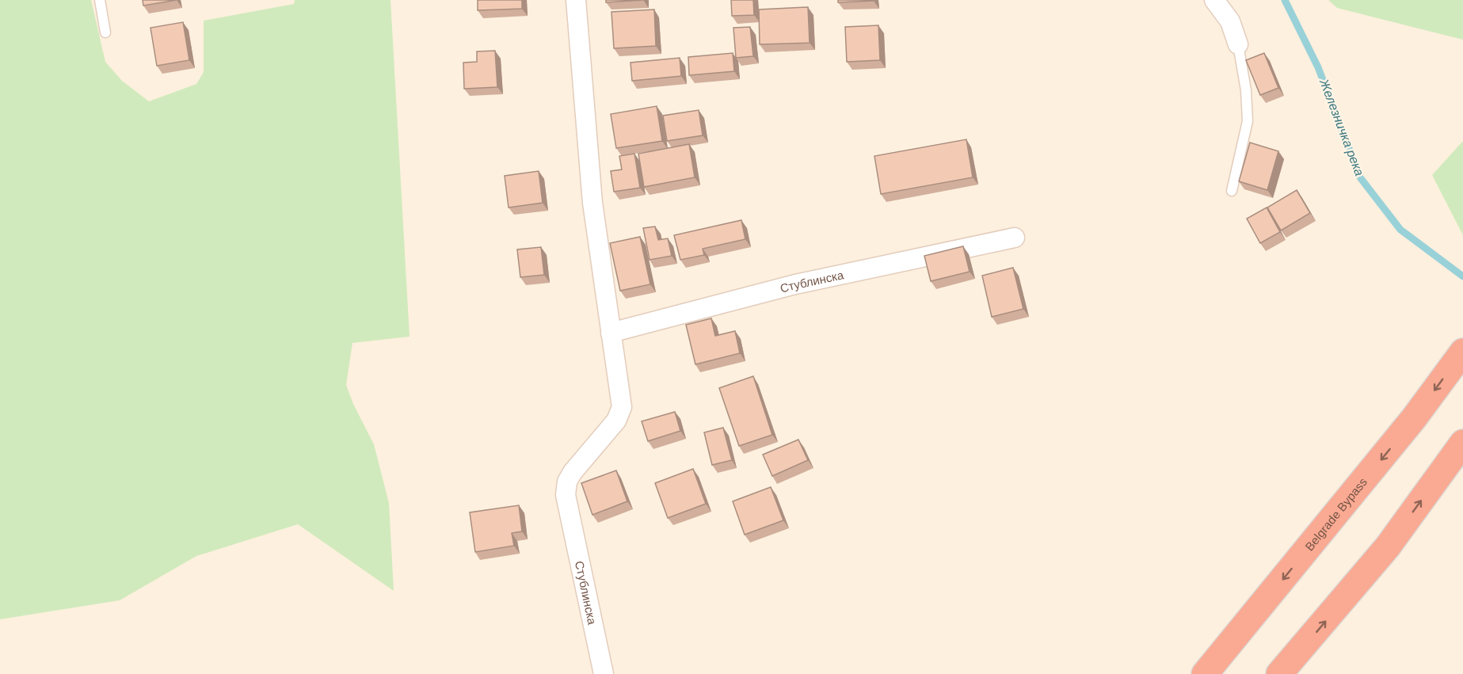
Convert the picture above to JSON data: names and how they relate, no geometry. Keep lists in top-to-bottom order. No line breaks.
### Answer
{"streets":{"highway":["Belgrade Bypass"],"street":["Стублинска"]},"water":["Железничка река"]}
